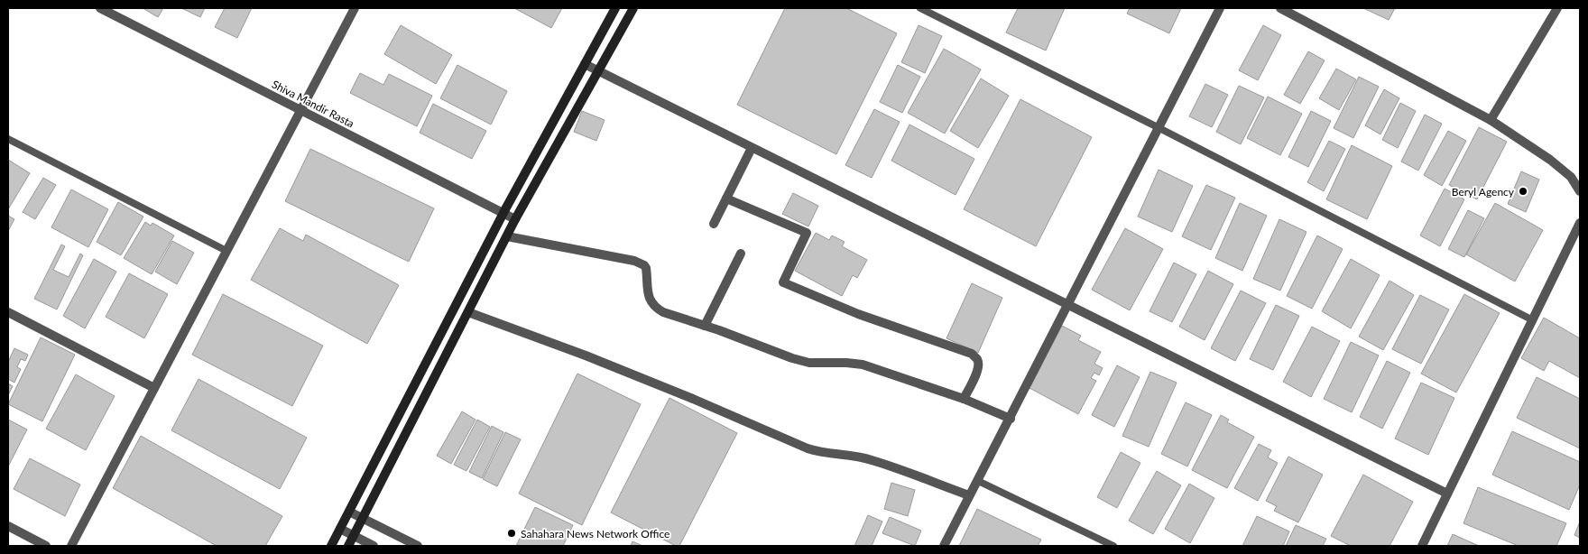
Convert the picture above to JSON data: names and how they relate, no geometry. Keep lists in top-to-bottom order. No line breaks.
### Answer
{"streets":{"street":["Shiva Mandir Rasta"]},"places":["Beryl Agency","Sahahara News Network Office"]}
